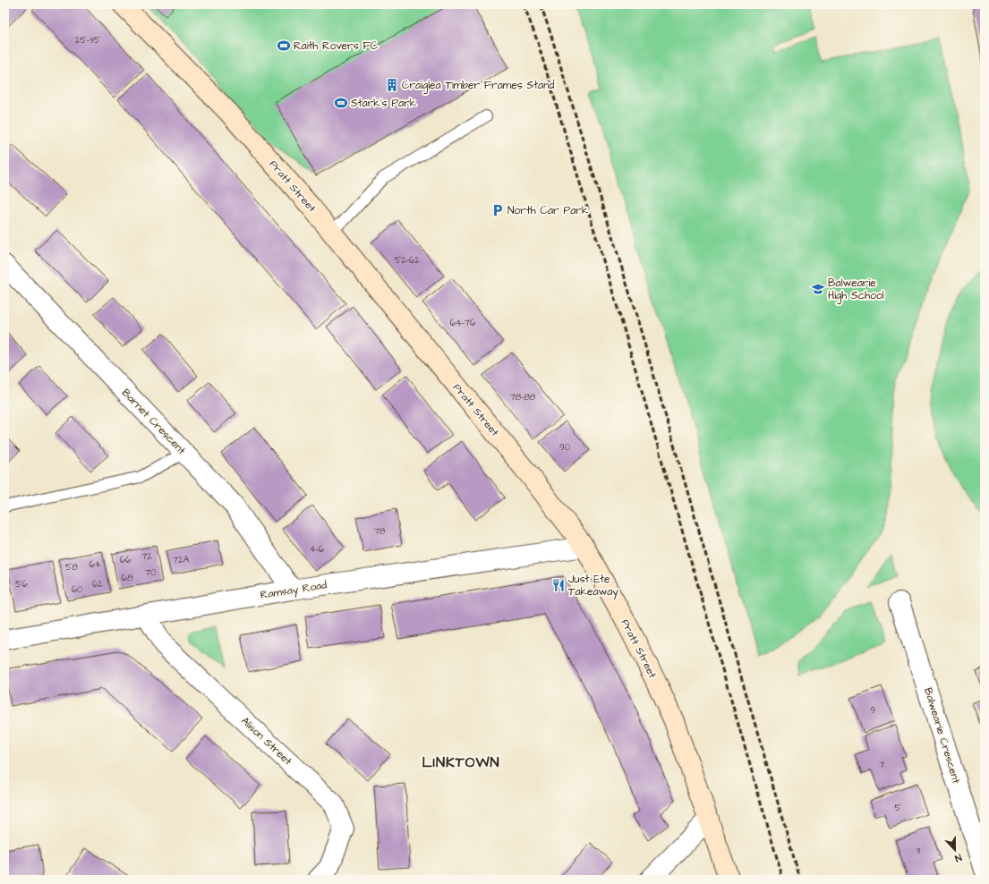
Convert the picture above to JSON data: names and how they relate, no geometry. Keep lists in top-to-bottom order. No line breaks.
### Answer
{"streets":{"main road":["Pratt Street"],"street":["Barnet Crescent","Ramsay Road","Balwearie Crescent","Alison Street"]},"crossings":[["Pratt Street","Ramsay Road"],["Barnet Crescent","Ramsay Road"],["Ramsay Road","Alison Street"]],"districts":["LINKTOWN"],"places":{"sports":["Raith Rovers FC","Stark's Park"],"building":["Craiglea Timber Frames Stand"],"parking":["North Car Park"],"school or university":["Balwearie High School"],"restaurant":["Just Ete Takeaway"]},"house_numbers":["25-35","52-62","64-76","78-88","90","78","4-6","72","66","72A","64","58","70","68","56","62","60","9","7","5","3"],"north":"bottom"}
